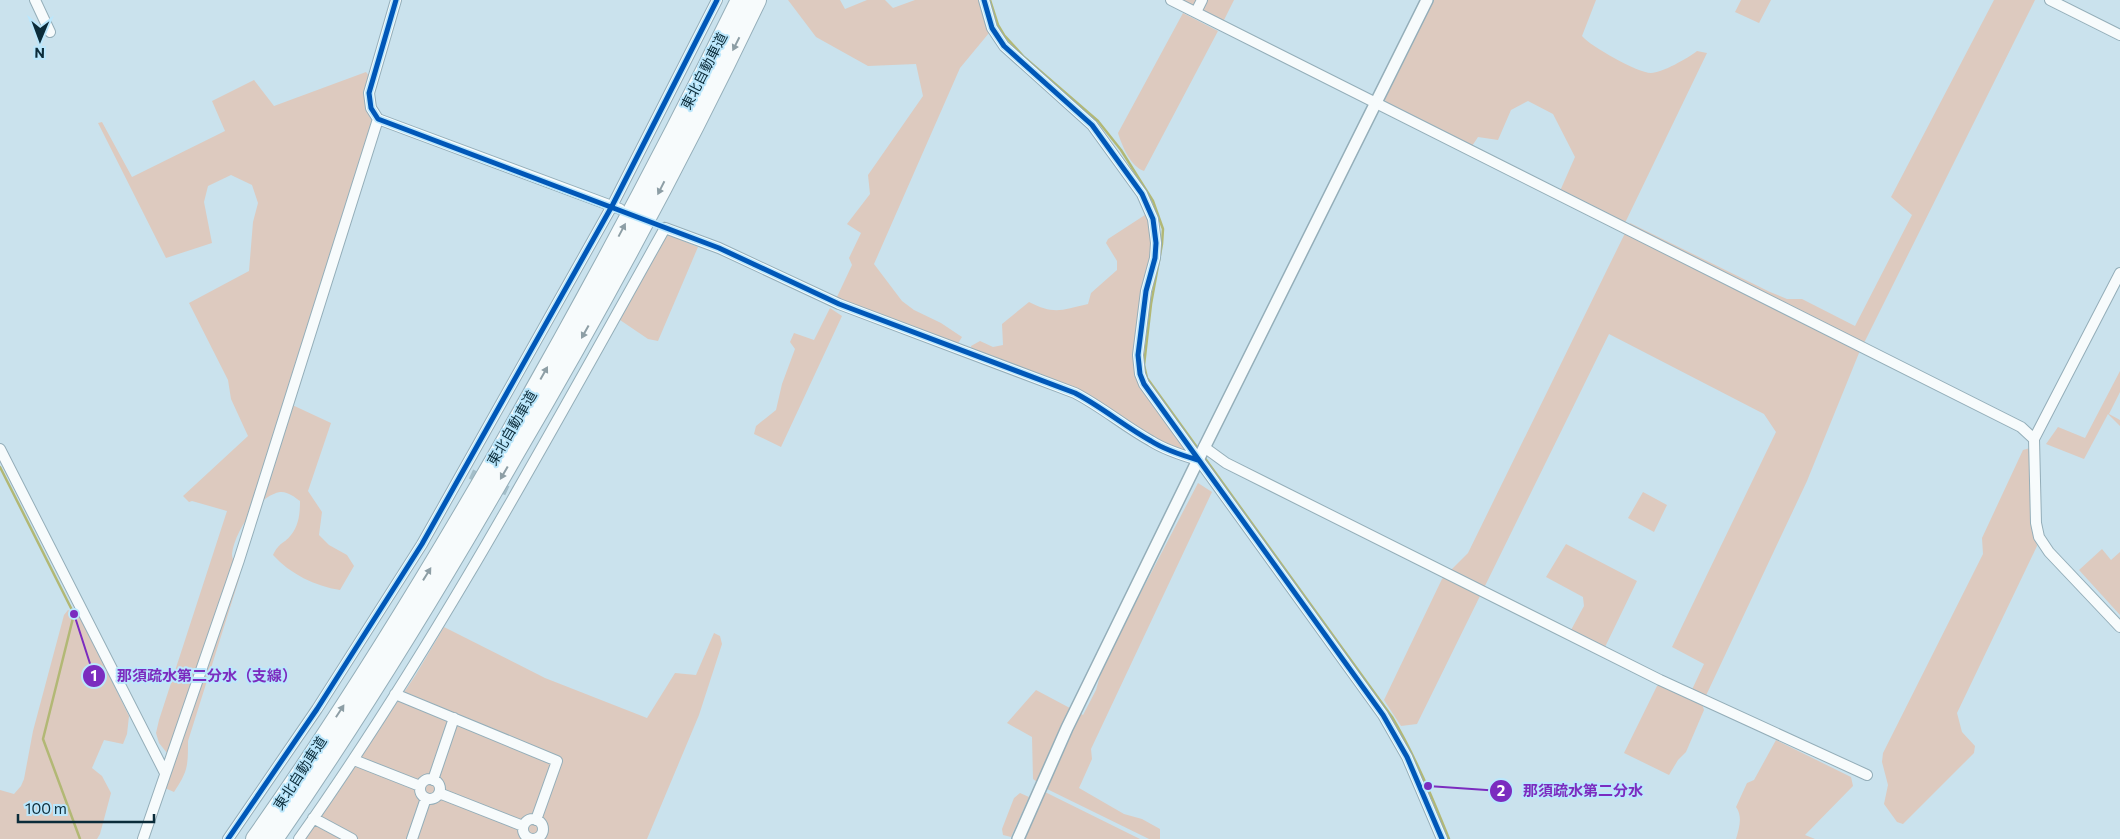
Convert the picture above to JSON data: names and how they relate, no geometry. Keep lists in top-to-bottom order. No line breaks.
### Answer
{"streets":{"highway":["東北自動車道"]},"places":["那須疏水第二分水（支線）","那須疏水第二分水"],"scale_bar":"100 m","north":"bottom"}
